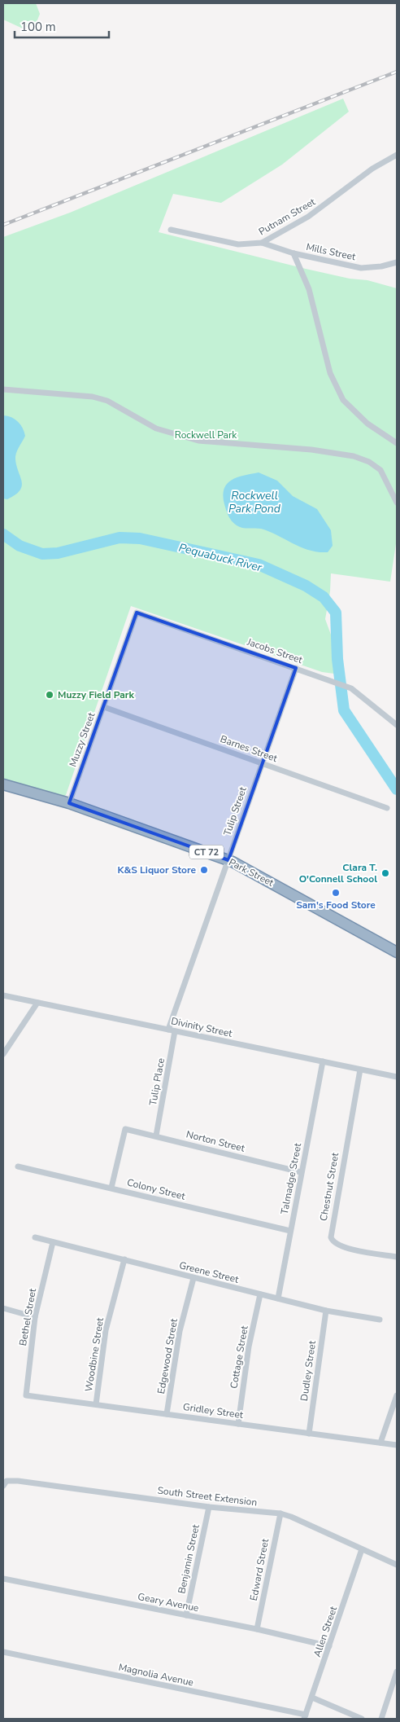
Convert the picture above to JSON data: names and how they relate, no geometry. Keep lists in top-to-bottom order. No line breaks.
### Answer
{"streets":{"highway":["CT 72","Park Street"],"street":["Putnam Street","Mills Street","Jacobs Street","Muzzy Street","Barnes Street","Tulip Street","Divinity Street","Tulip Place","Norton Street","Talmadge Street","Chestnut Street","Colony Street","Greene Street","Bethel Street","Woodbine Street","Edgewood Street","Cottage Street","Dudley Street","Gridley Street","South Street Extension","Benjamin Street","Edward Street","Geary Avenue","Allen Street","Magnolia Avenue"]},"crossings":[["Putnam Street","Mills Street"],["Jacobs Street","Muzzy Street"],["Jacobs Street","Tulip Street"],["Muzzy Street","Barnes Street"],["Muzzy Street","Park Street"],["Barnes Street","Tulip Street"],["Tulip Street","Park Street"],["Tulip Street","Divinity Street"],["Divinity Street","Tulip Place"],["Divinity Street","Talmadge Street"],["Divinity Street","Chestnut Street"],["Tulip Place","Norton Street"],["Norton Street","Talmadge Street"],["Norton Street","Colony Street"],["Talmadge Street","Colony Street"],["Talmadge Street","Greene Street"],["Greene Street","Bethel Street"],["Greene Street","Woodbine Street"],["Greene Street","Edgewood Street"],["Greene Street","Cottage Street"],["Greene Street","Dudley Street"],["Bethel Street","Gridley Street"],["Woodbine Street","Gridley Street"],["Edgewood Street","Gridley Street"],["Cottage Street","Gridley Street"],["Dudley Street","Gridley Street"],["South Street Extension","Benjamin Street"],["South Street Extension","Edward Street"],["South Street Extension","Allen Street"],["Benjamin Street","Geary Avenue"],["Edward Street","Geary Avenue"],["Geary Avenue","Allen Street"],["Allen Street","Magnolia Avenue"]],"water":["Rockwell Park Pond","Pequabuck River"],"parks":["Rockwell Park"],"places":["Muzzy Field Park","K&S Liquor Store","Clara T. O'Connell School","Sam's Food Store"],"scale_bar":"100 m"}
